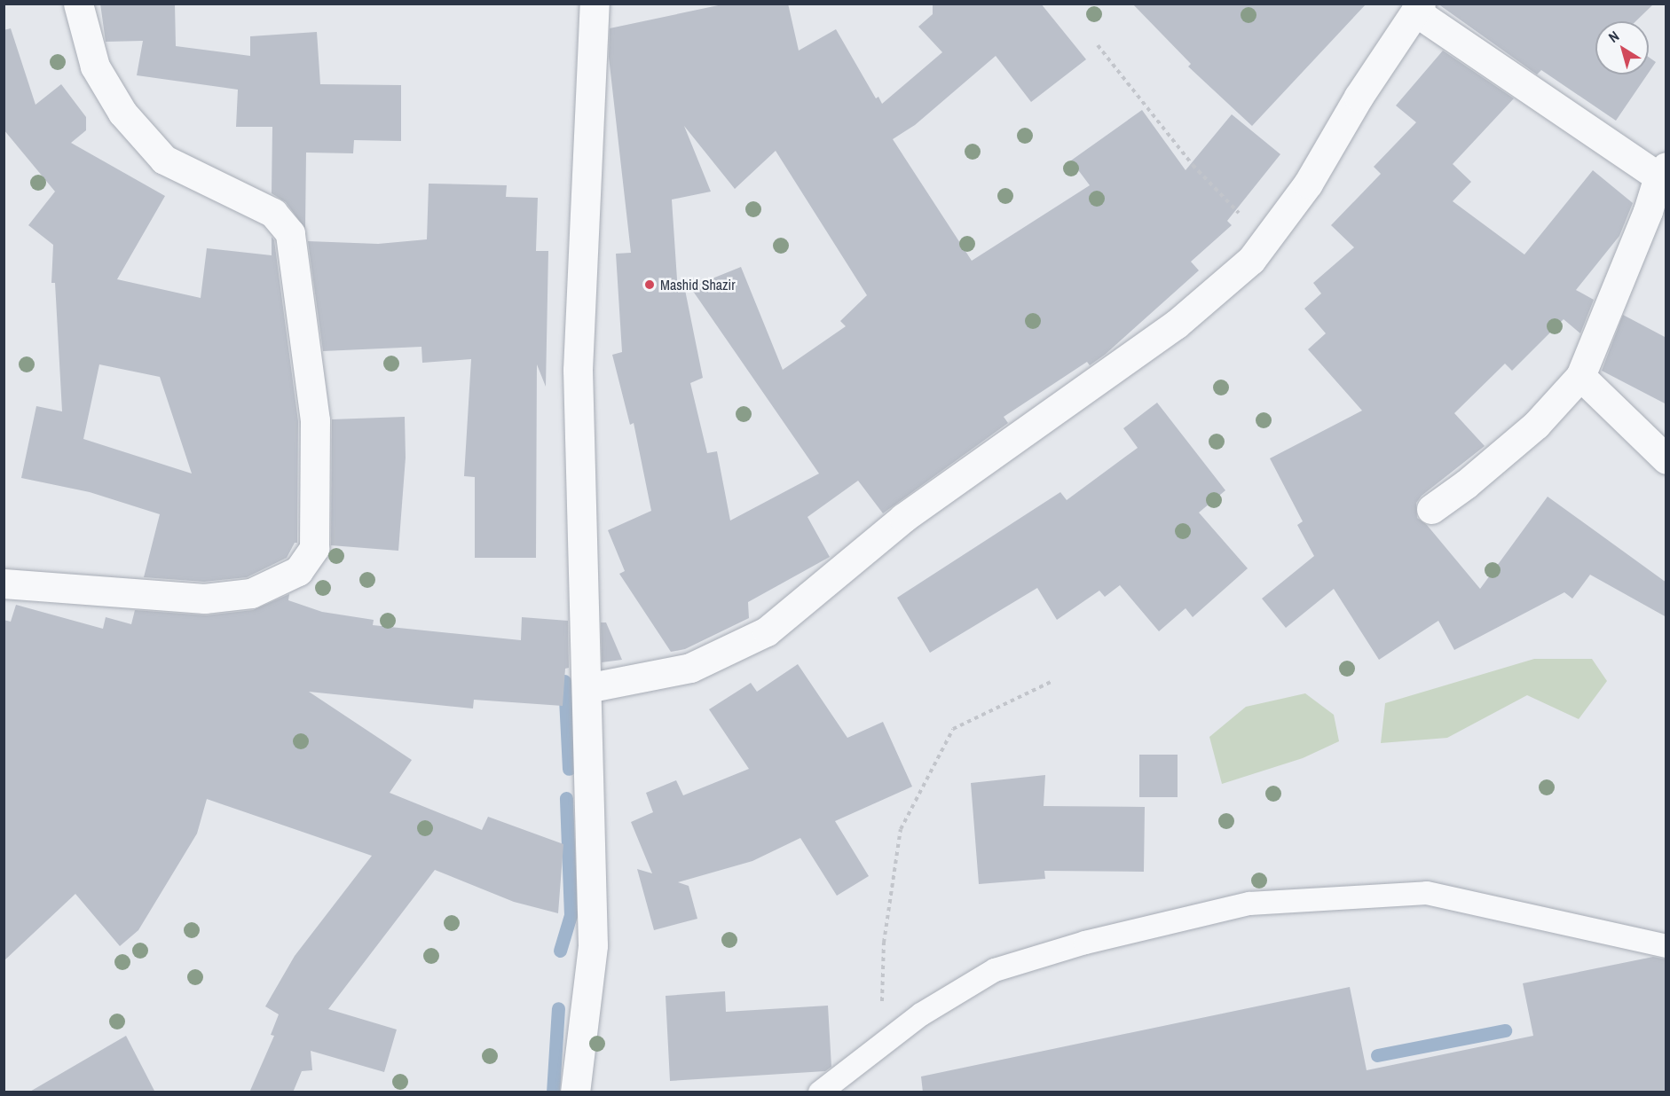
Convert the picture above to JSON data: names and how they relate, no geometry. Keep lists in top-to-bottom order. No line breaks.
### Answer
{"places":["Mashid Shazir"],"north":"top left"}
